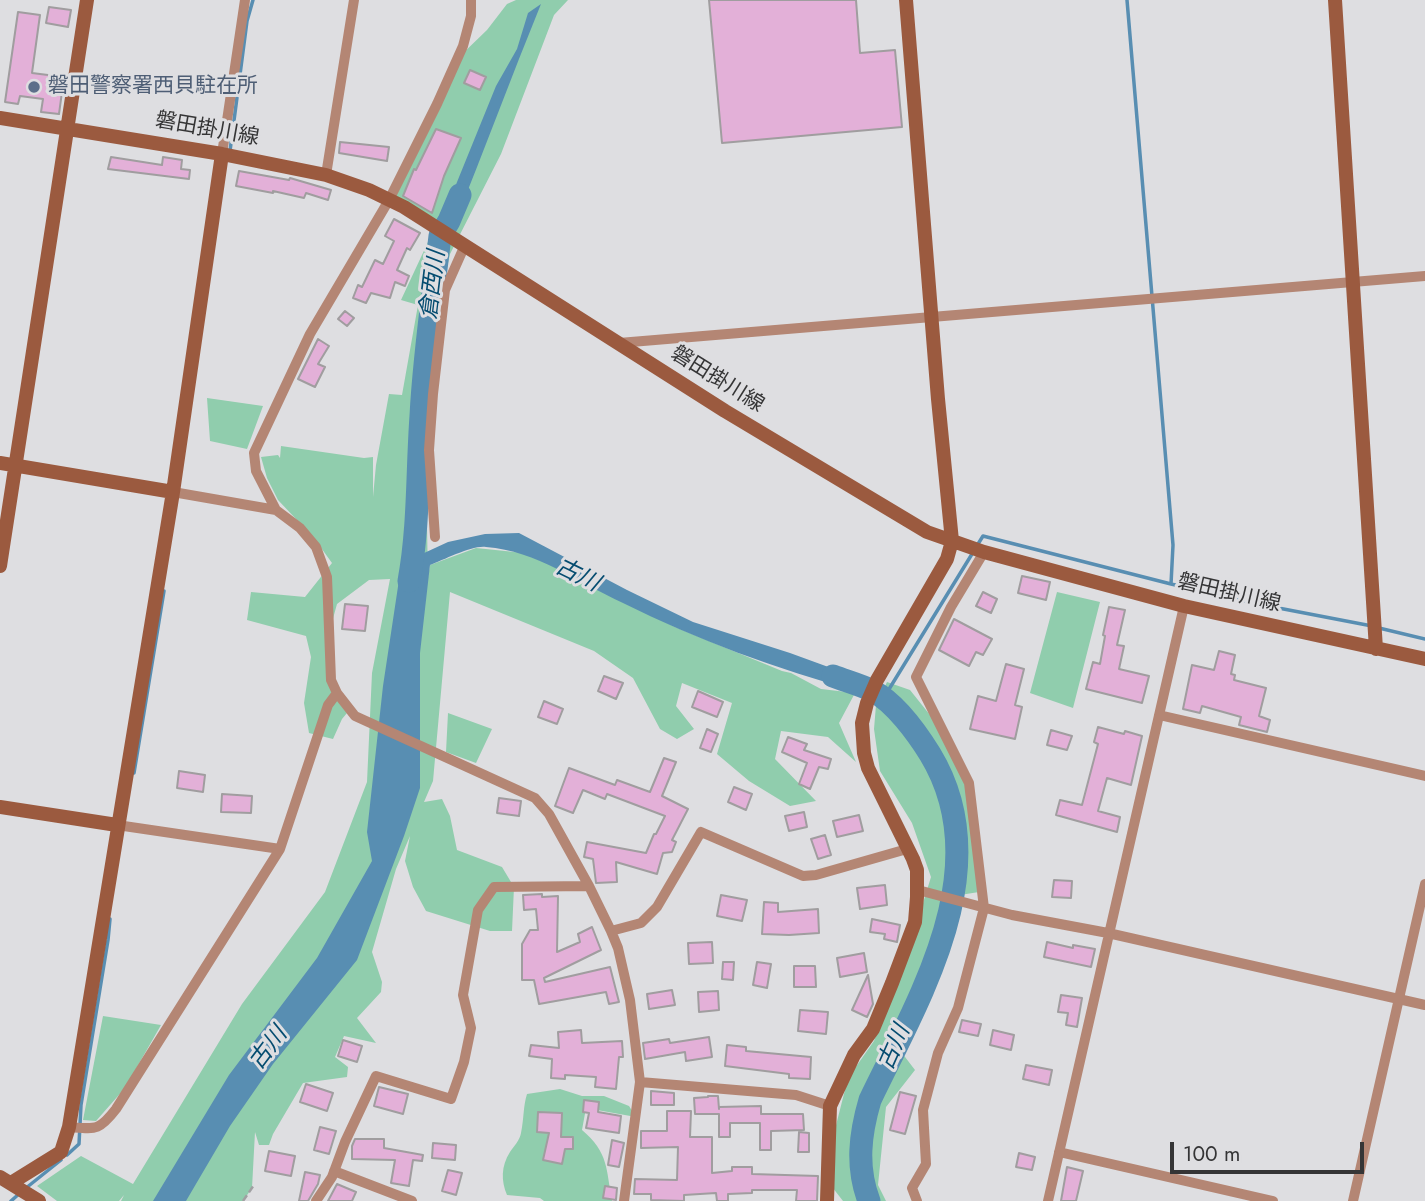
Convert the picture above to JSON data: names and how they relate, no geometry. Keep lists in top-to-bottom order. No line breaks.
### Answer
{"streets":{"street":["磐田掛川線"]},"water":["倉西川","古川"],"places":["磐田警察署西貝駐在所"],"scale_bar":"100 m"}
